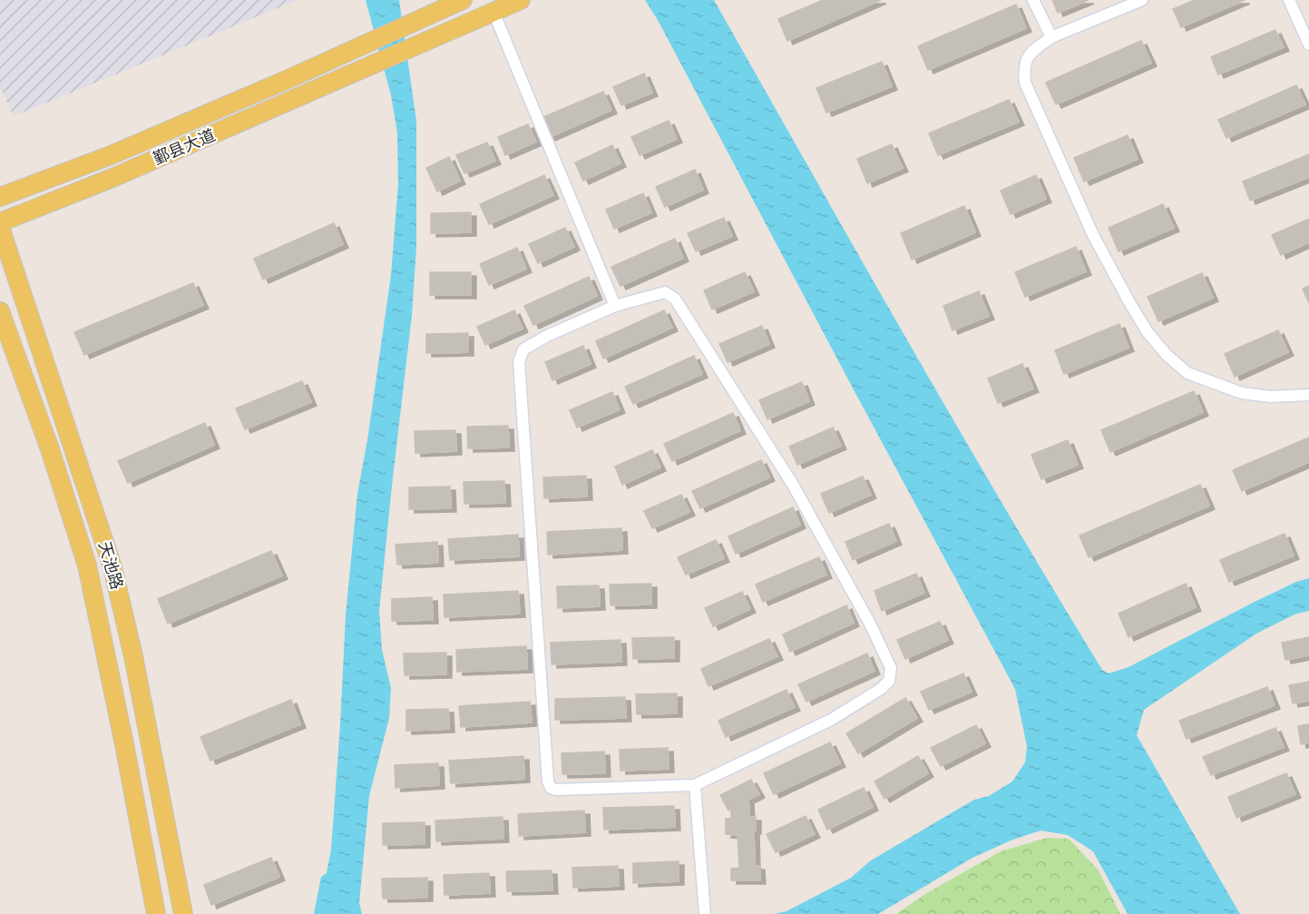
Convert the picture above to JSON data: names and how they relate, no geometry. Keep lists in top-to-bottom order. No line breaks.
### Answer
{"streets":{"main road":["鄞县大道","天池路"]}}
